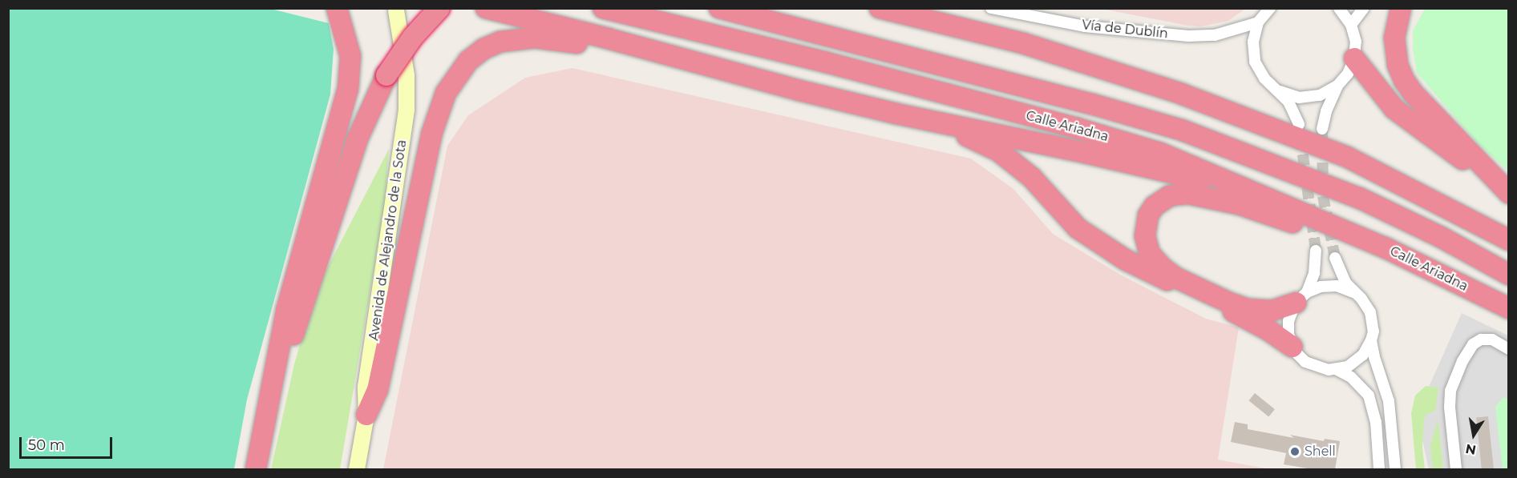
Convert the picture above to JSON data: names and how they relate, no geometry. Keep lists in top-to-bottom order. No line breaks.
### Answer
{"streets":{"highway":["Calle Ariadna"],"street":["Vía de Dublín","Avenida de Alejandro de la Sota"]},"places":["Shell"],"scale_bar":"50 m","north":"bottom"}
